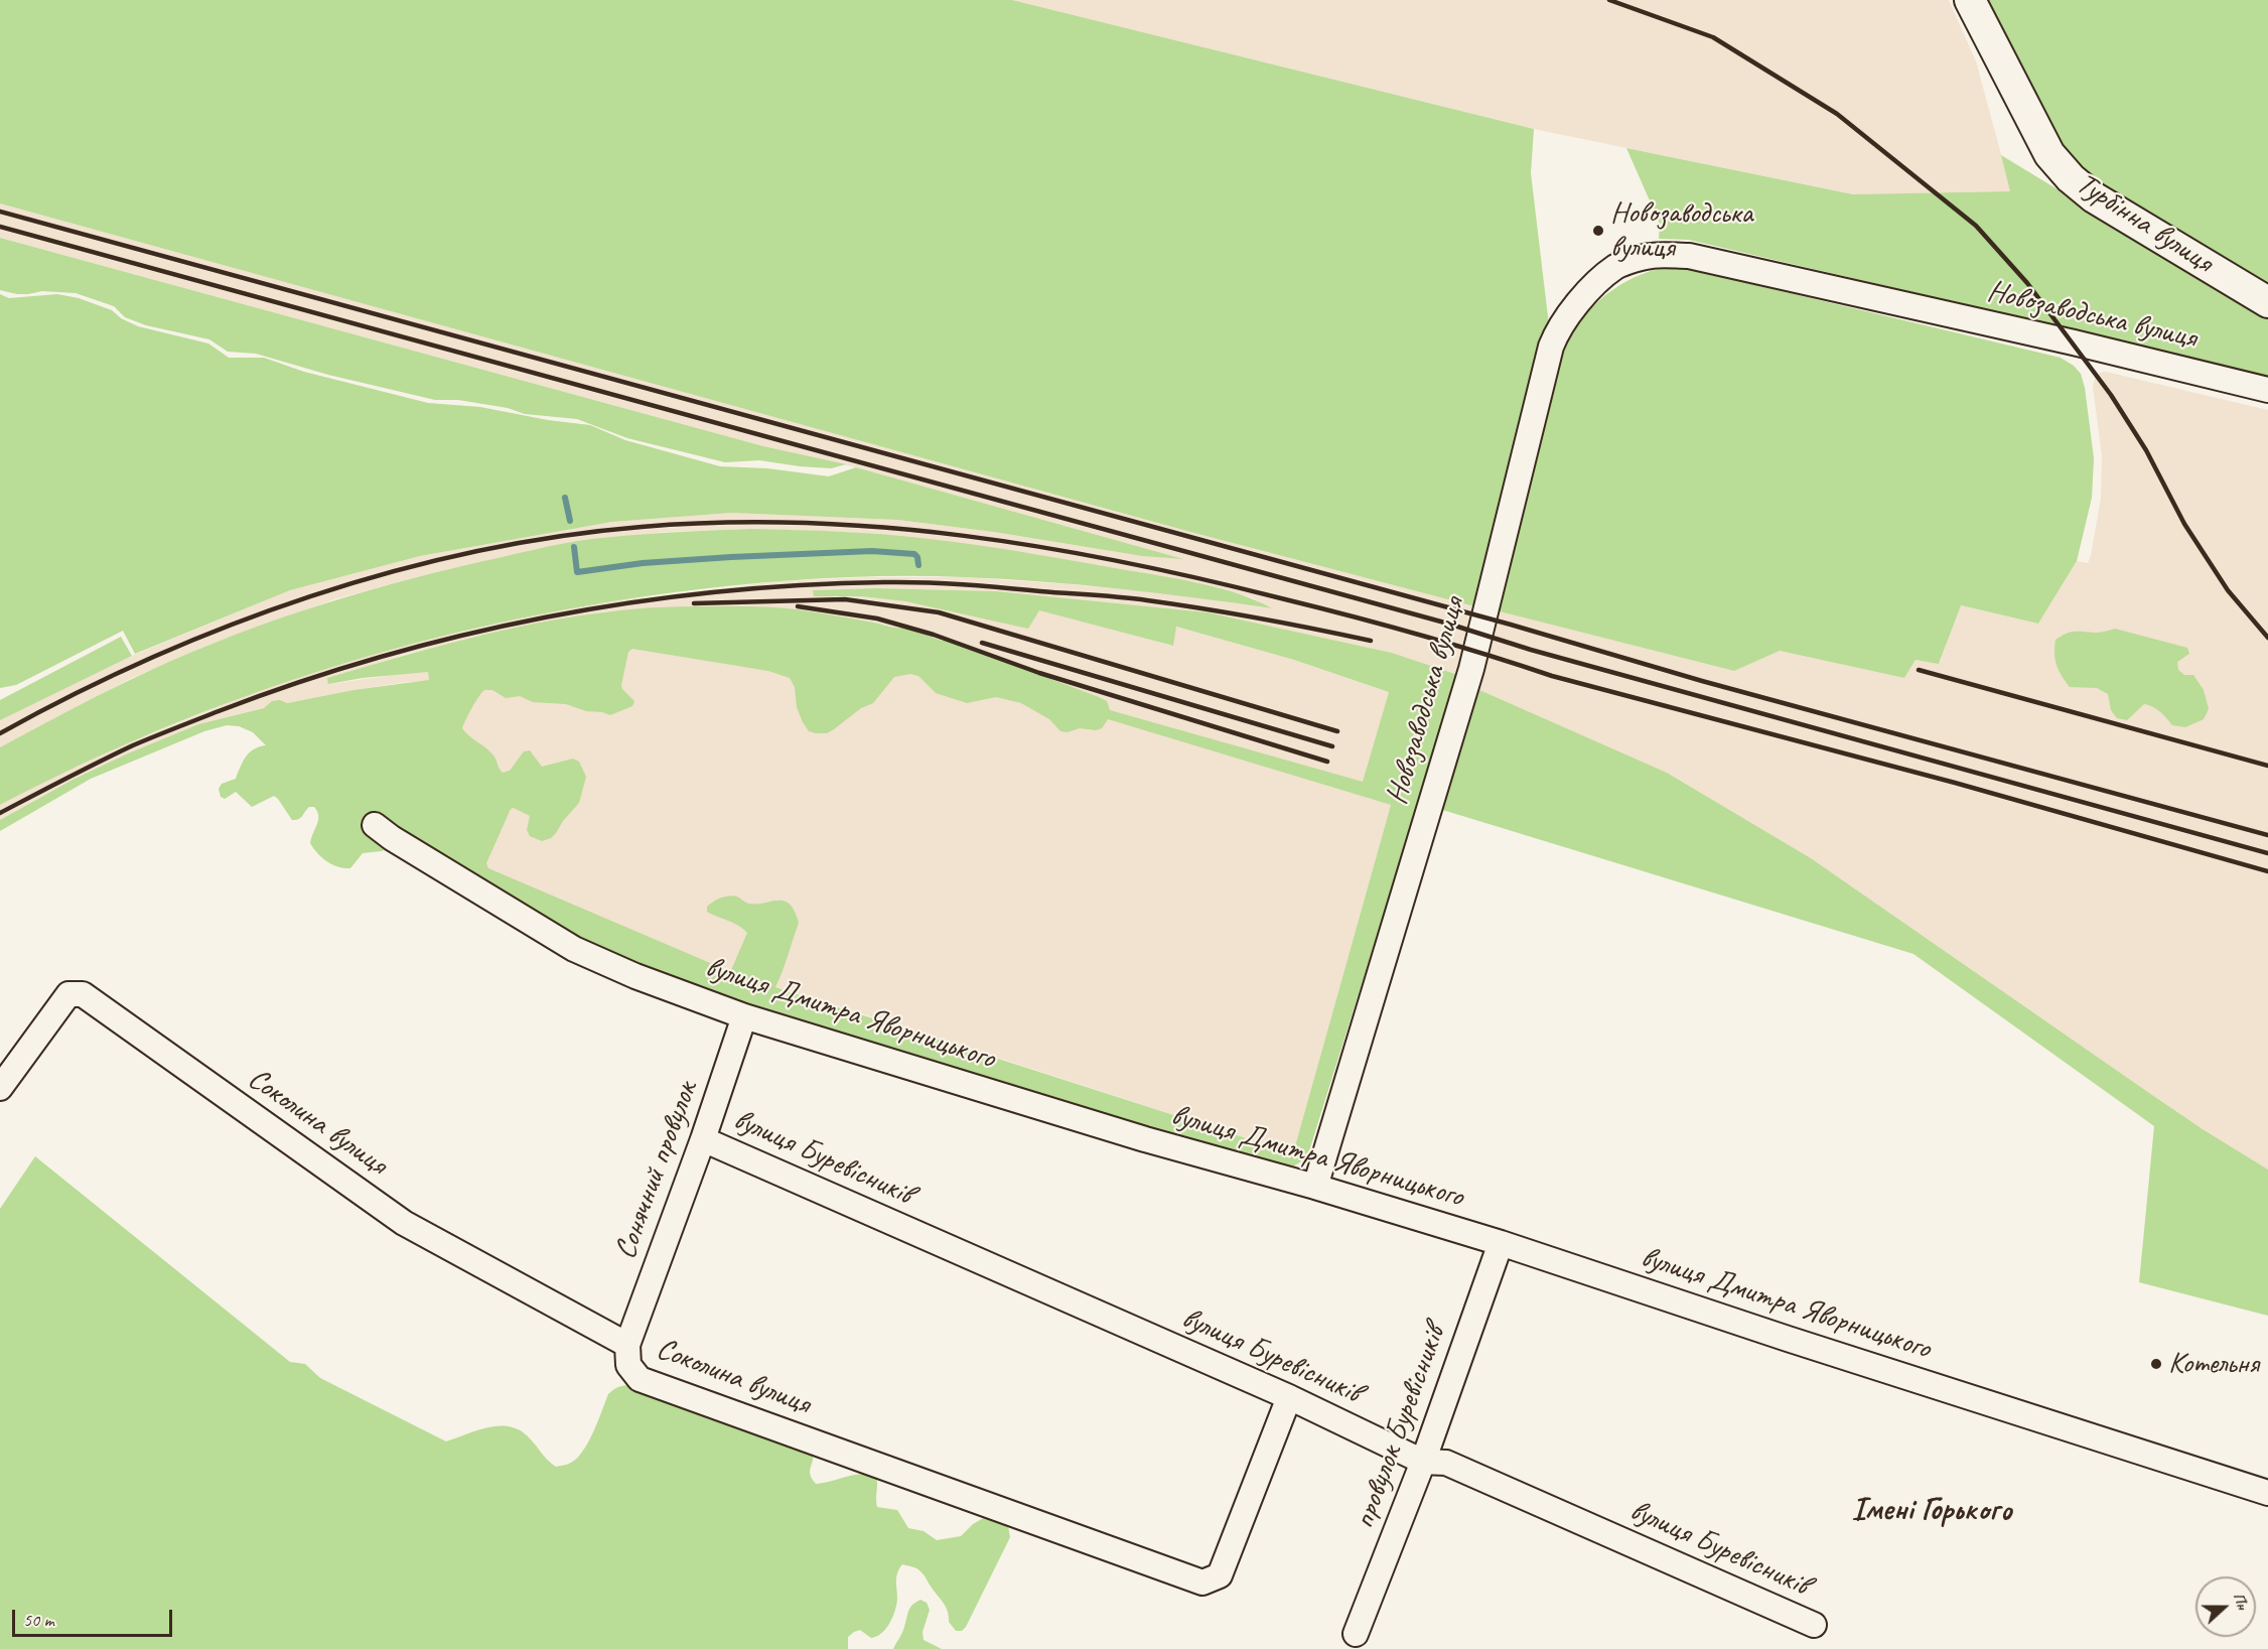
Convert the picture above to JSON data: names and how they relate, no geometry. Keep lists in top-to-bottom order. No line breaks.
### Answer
{"streets":{"street":["Турбінна вулиця","Новозаводська вулиця","вулиця Дмитра Яворницького","Соколина вулиця","вулиця Буревісників","Сонячний провулок","провулок Буревісників"]},"crossings":[["Новозаводська вулиця","вулиця Дмитра Яворницького"],["вулиця Дмитра Яворницького","Сонячний провулок"],["вулиця Дмитра Яворницького","провулок Буревісників"],["Соколина вулиця","вулиця Буревісників"],["Соколина вулиця","Сонячний провулок"],["вулиця Буревісників","Сонячний провулок"],["вулиця Буревісників","провулок Буревісників"]],"districts":["Імені Горького"],"places":["Новозаводська вулиця","Котельня"],"scale_bar":"50 m","north":"right"}
